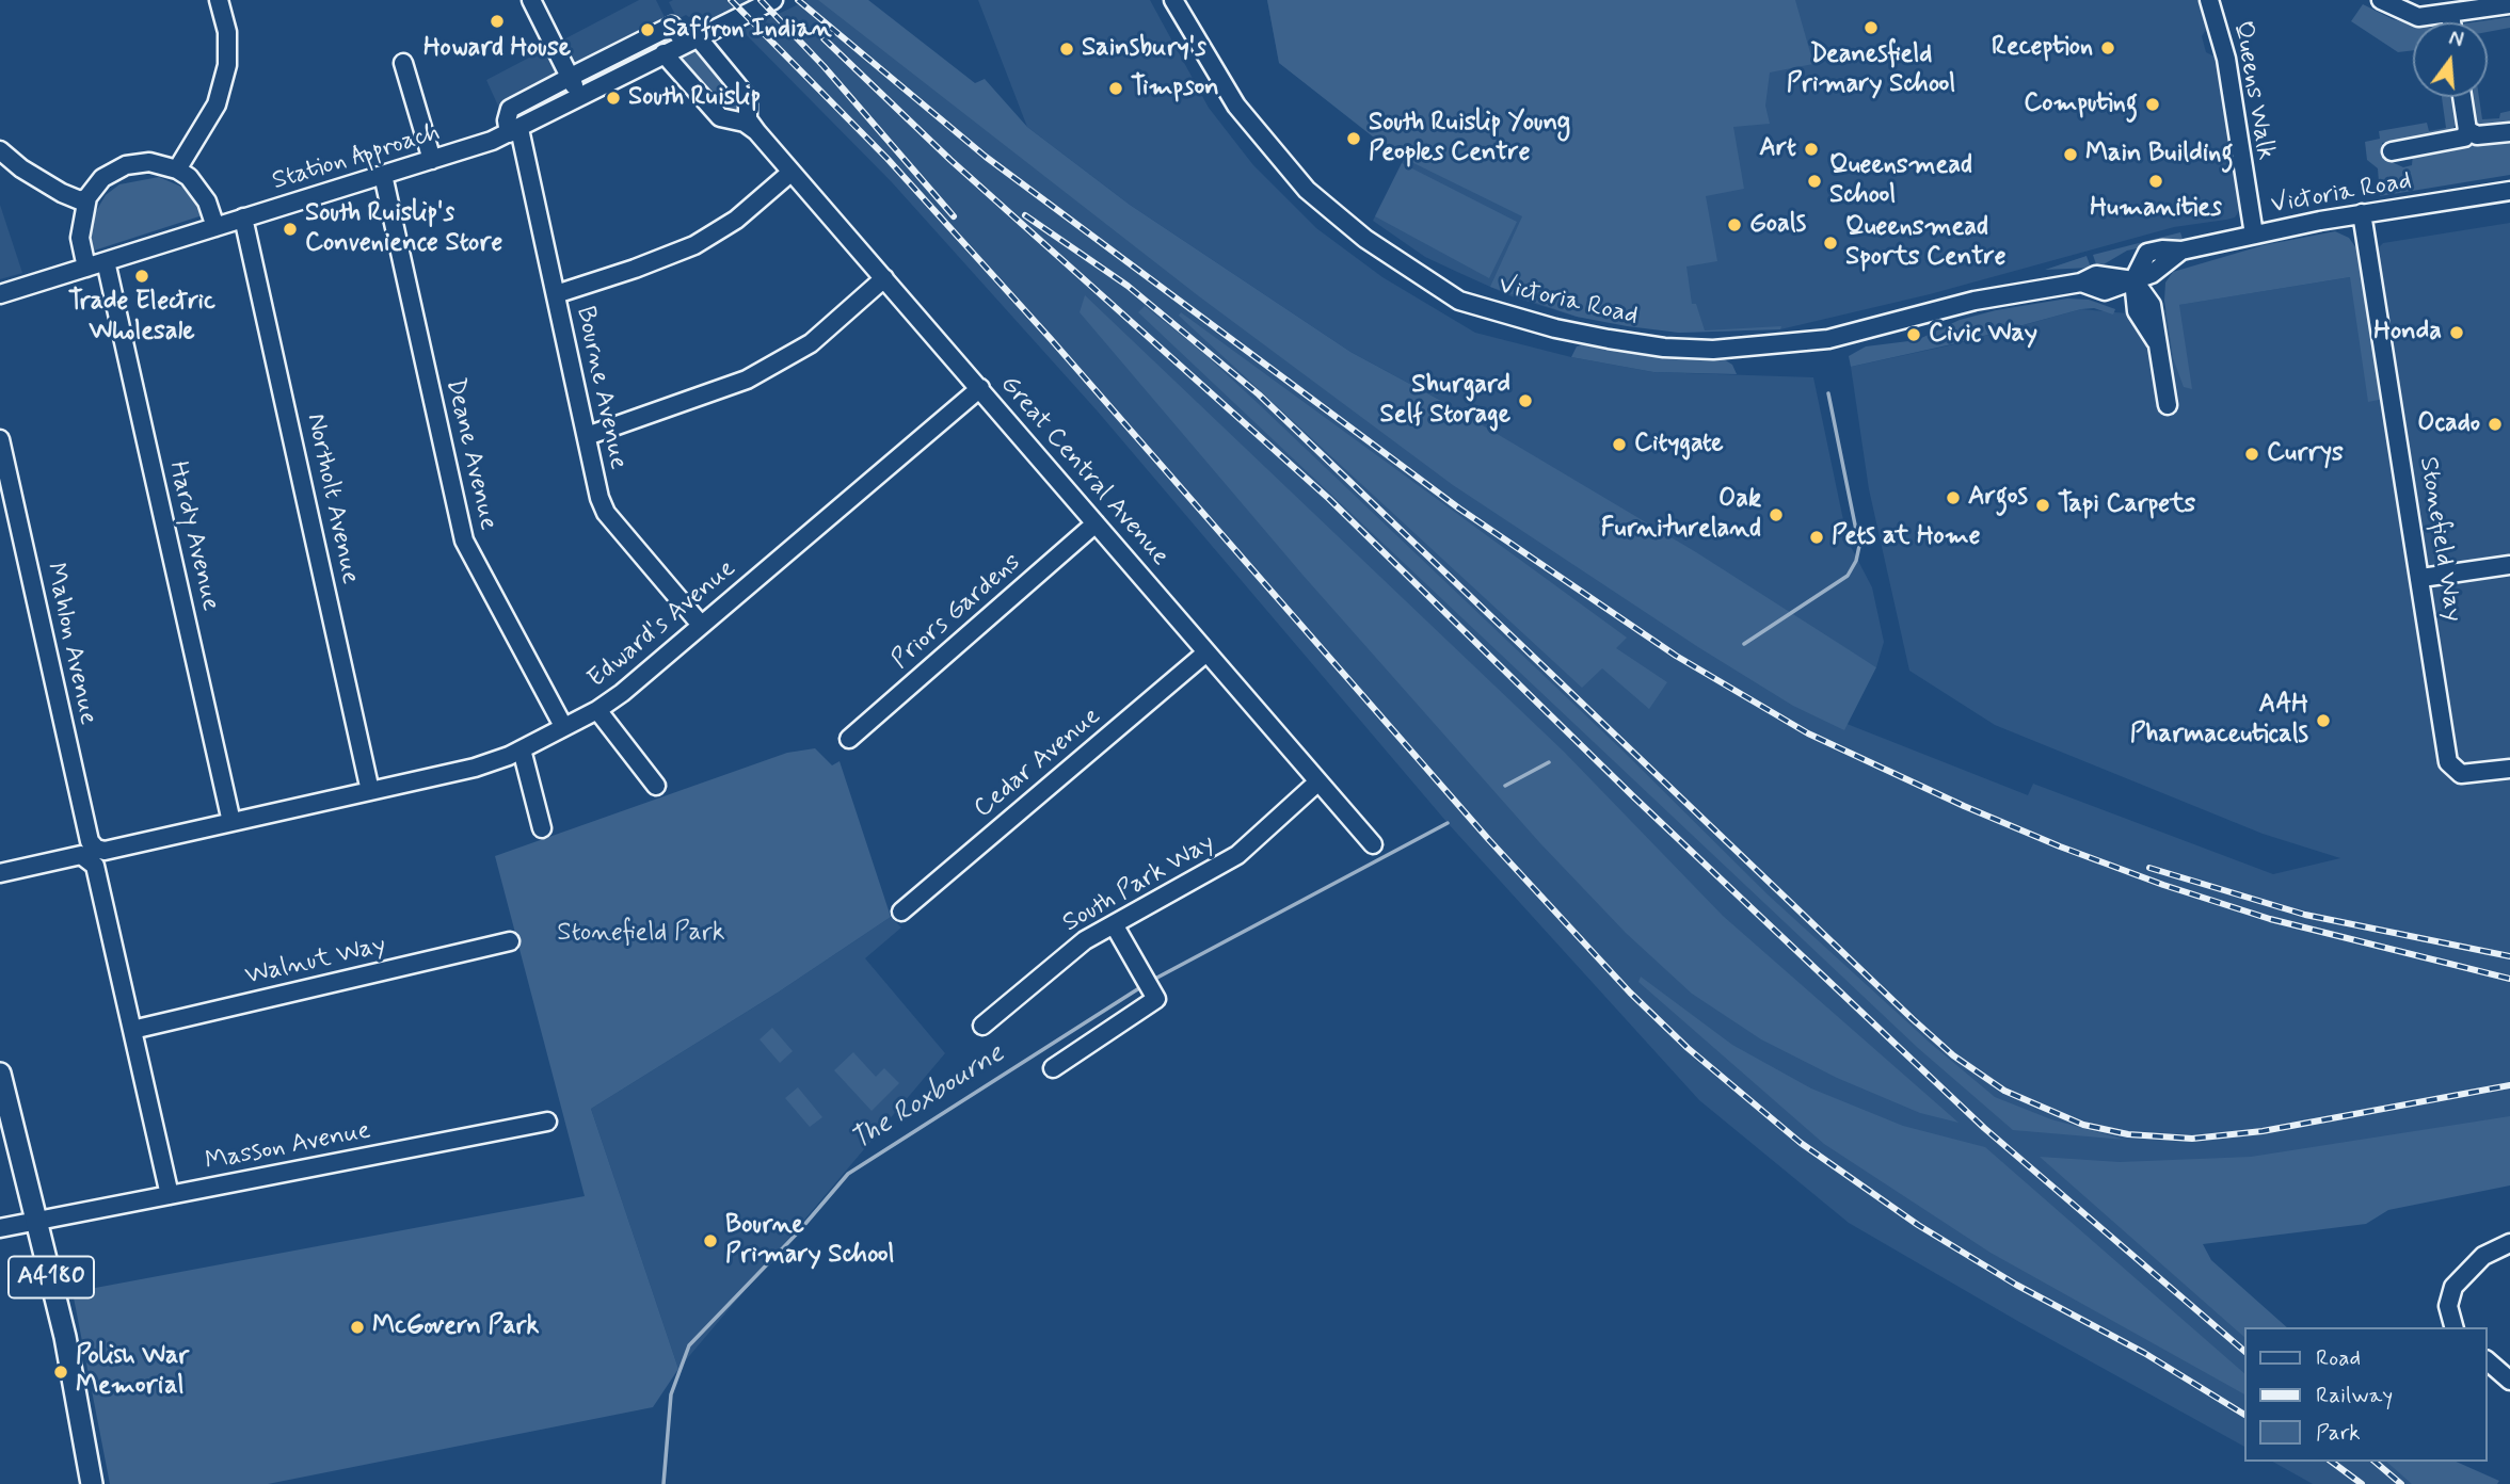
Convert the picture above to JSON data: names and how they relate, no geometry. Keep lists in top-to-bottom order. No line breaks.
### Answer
{"streets":{"main road":["A4180"],"street":["Queens Walk","Station Approach","Victoria Road","Bourne Avenue","Deane Avenue","Great Central Avenue","Northolt Avenue","Hardy Avenue","Stonefield Way","Priors Gardens","Edward's Avenue","Mahlon Avenue","Cedar Avenue","South Park Way","Walnut Way","Masson Avenue"]},"crossings":[["Queens Walk","Victoria Road"],["Station Approach","Bourne Avenue"],["Station Approach","Deane Avenue"],["Station Approach","Great Central Avenue"],["Station Approach","Northolt Avenue"],["Station Approach","Hardy Avenue"],["Victoria Road","Stonefield Way"],["Bourne Avenue","Edward's Avenue"],["Deane Avenue","Edward's Avenue"],["Great Central Avenue","Priors Gardens"],["Great Central Avenue","Edward's Avenue"],["Great Central Avenue","Cedar Avenue"],["Great Central Avenue","South Park Way"],["Northolt Avenue","Edward's Avenue"],["Hardy Avenue","Edward's Avenue"],["Edward's Avenue","Mahlon Avenue"],["Mahlon Avenue","Walnut Way"],["Mahlon Avenue","Masson Avenue"],["Masson Avenue","A4180"]],"water":["The Roxbourne"],"parks":["Stonefield Park"],"places":["Howard House","Deanesfield Primary School","Saffron Indian","Reception","Sainsbury's","Timpson","South Ruislip","Computing","South Ruislip Young Peoples Centre","Art","Main Building","Queensmead School","Humanities","Goals","South Ruislip's Convenience Store","Queensmead Sports Centre","Trade Electric Wholesale","Honda","Civic Way","Shurgard Self Storage","Ocado","Citygate","Currys","Argos","Tapi Carpets","Oak Furnitureland","Pets at Home","AAH Pharmaceuticals","Bourne Primary School","McGovern Park","Polish War Memorial"],"legend":["Road","Railway","Park"],"north":"top"}
